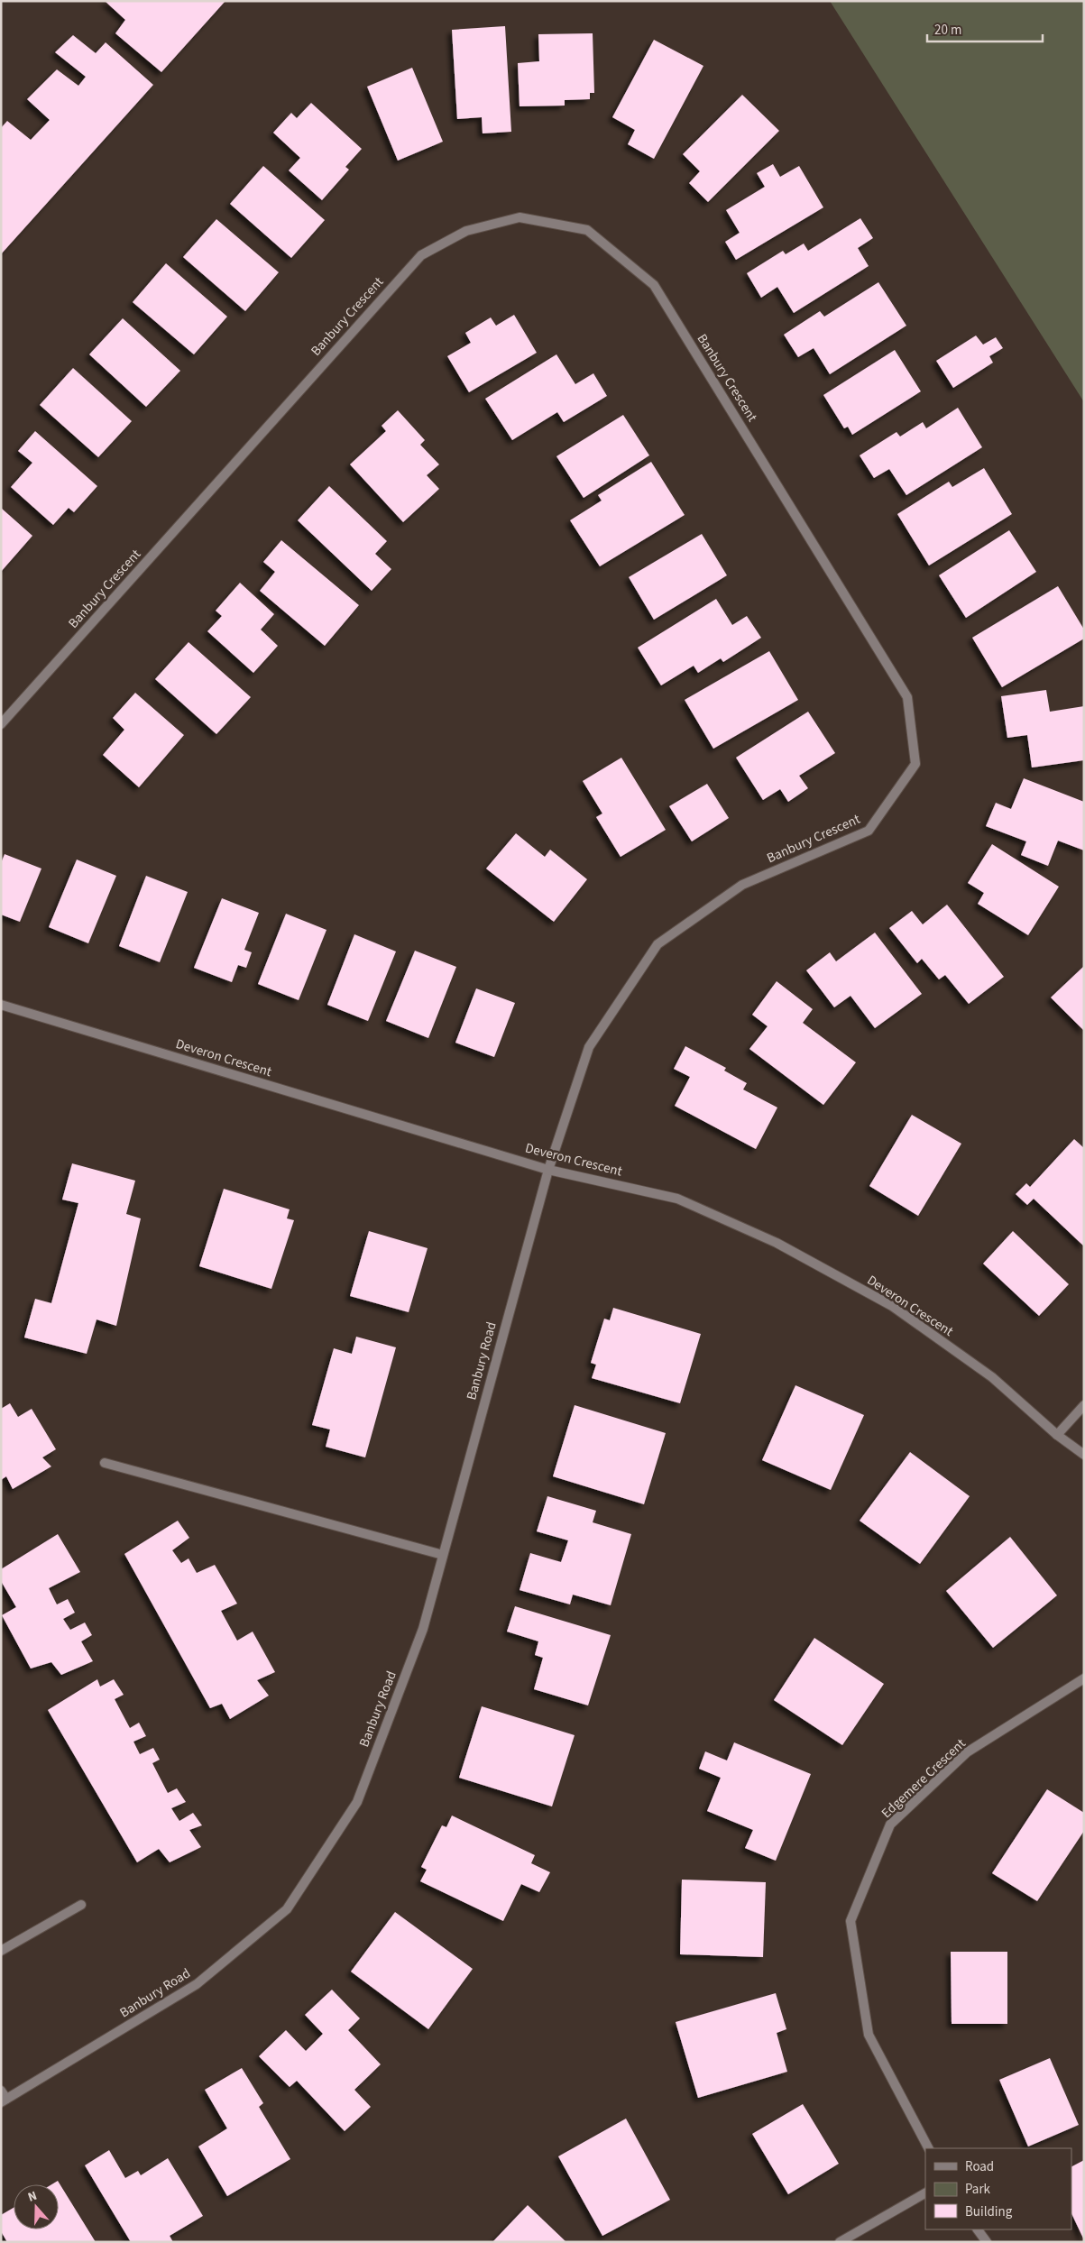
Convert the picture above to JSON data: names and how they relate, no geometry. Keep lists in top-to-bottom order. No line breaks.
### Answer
{"streets":{"street":["Banbury Crescent","Deveron Crescent","Banbury Road","Edgemere Crescent"]},"crossings":[["Banbury Crescent","Deveron Crescent"],["Banbury Crescent","Banbury Road"],["Deveron Crescent","Banbury Road"]],"legend":["Road","Park","Building"],"scale_bar":"20 m","north":"top"}
